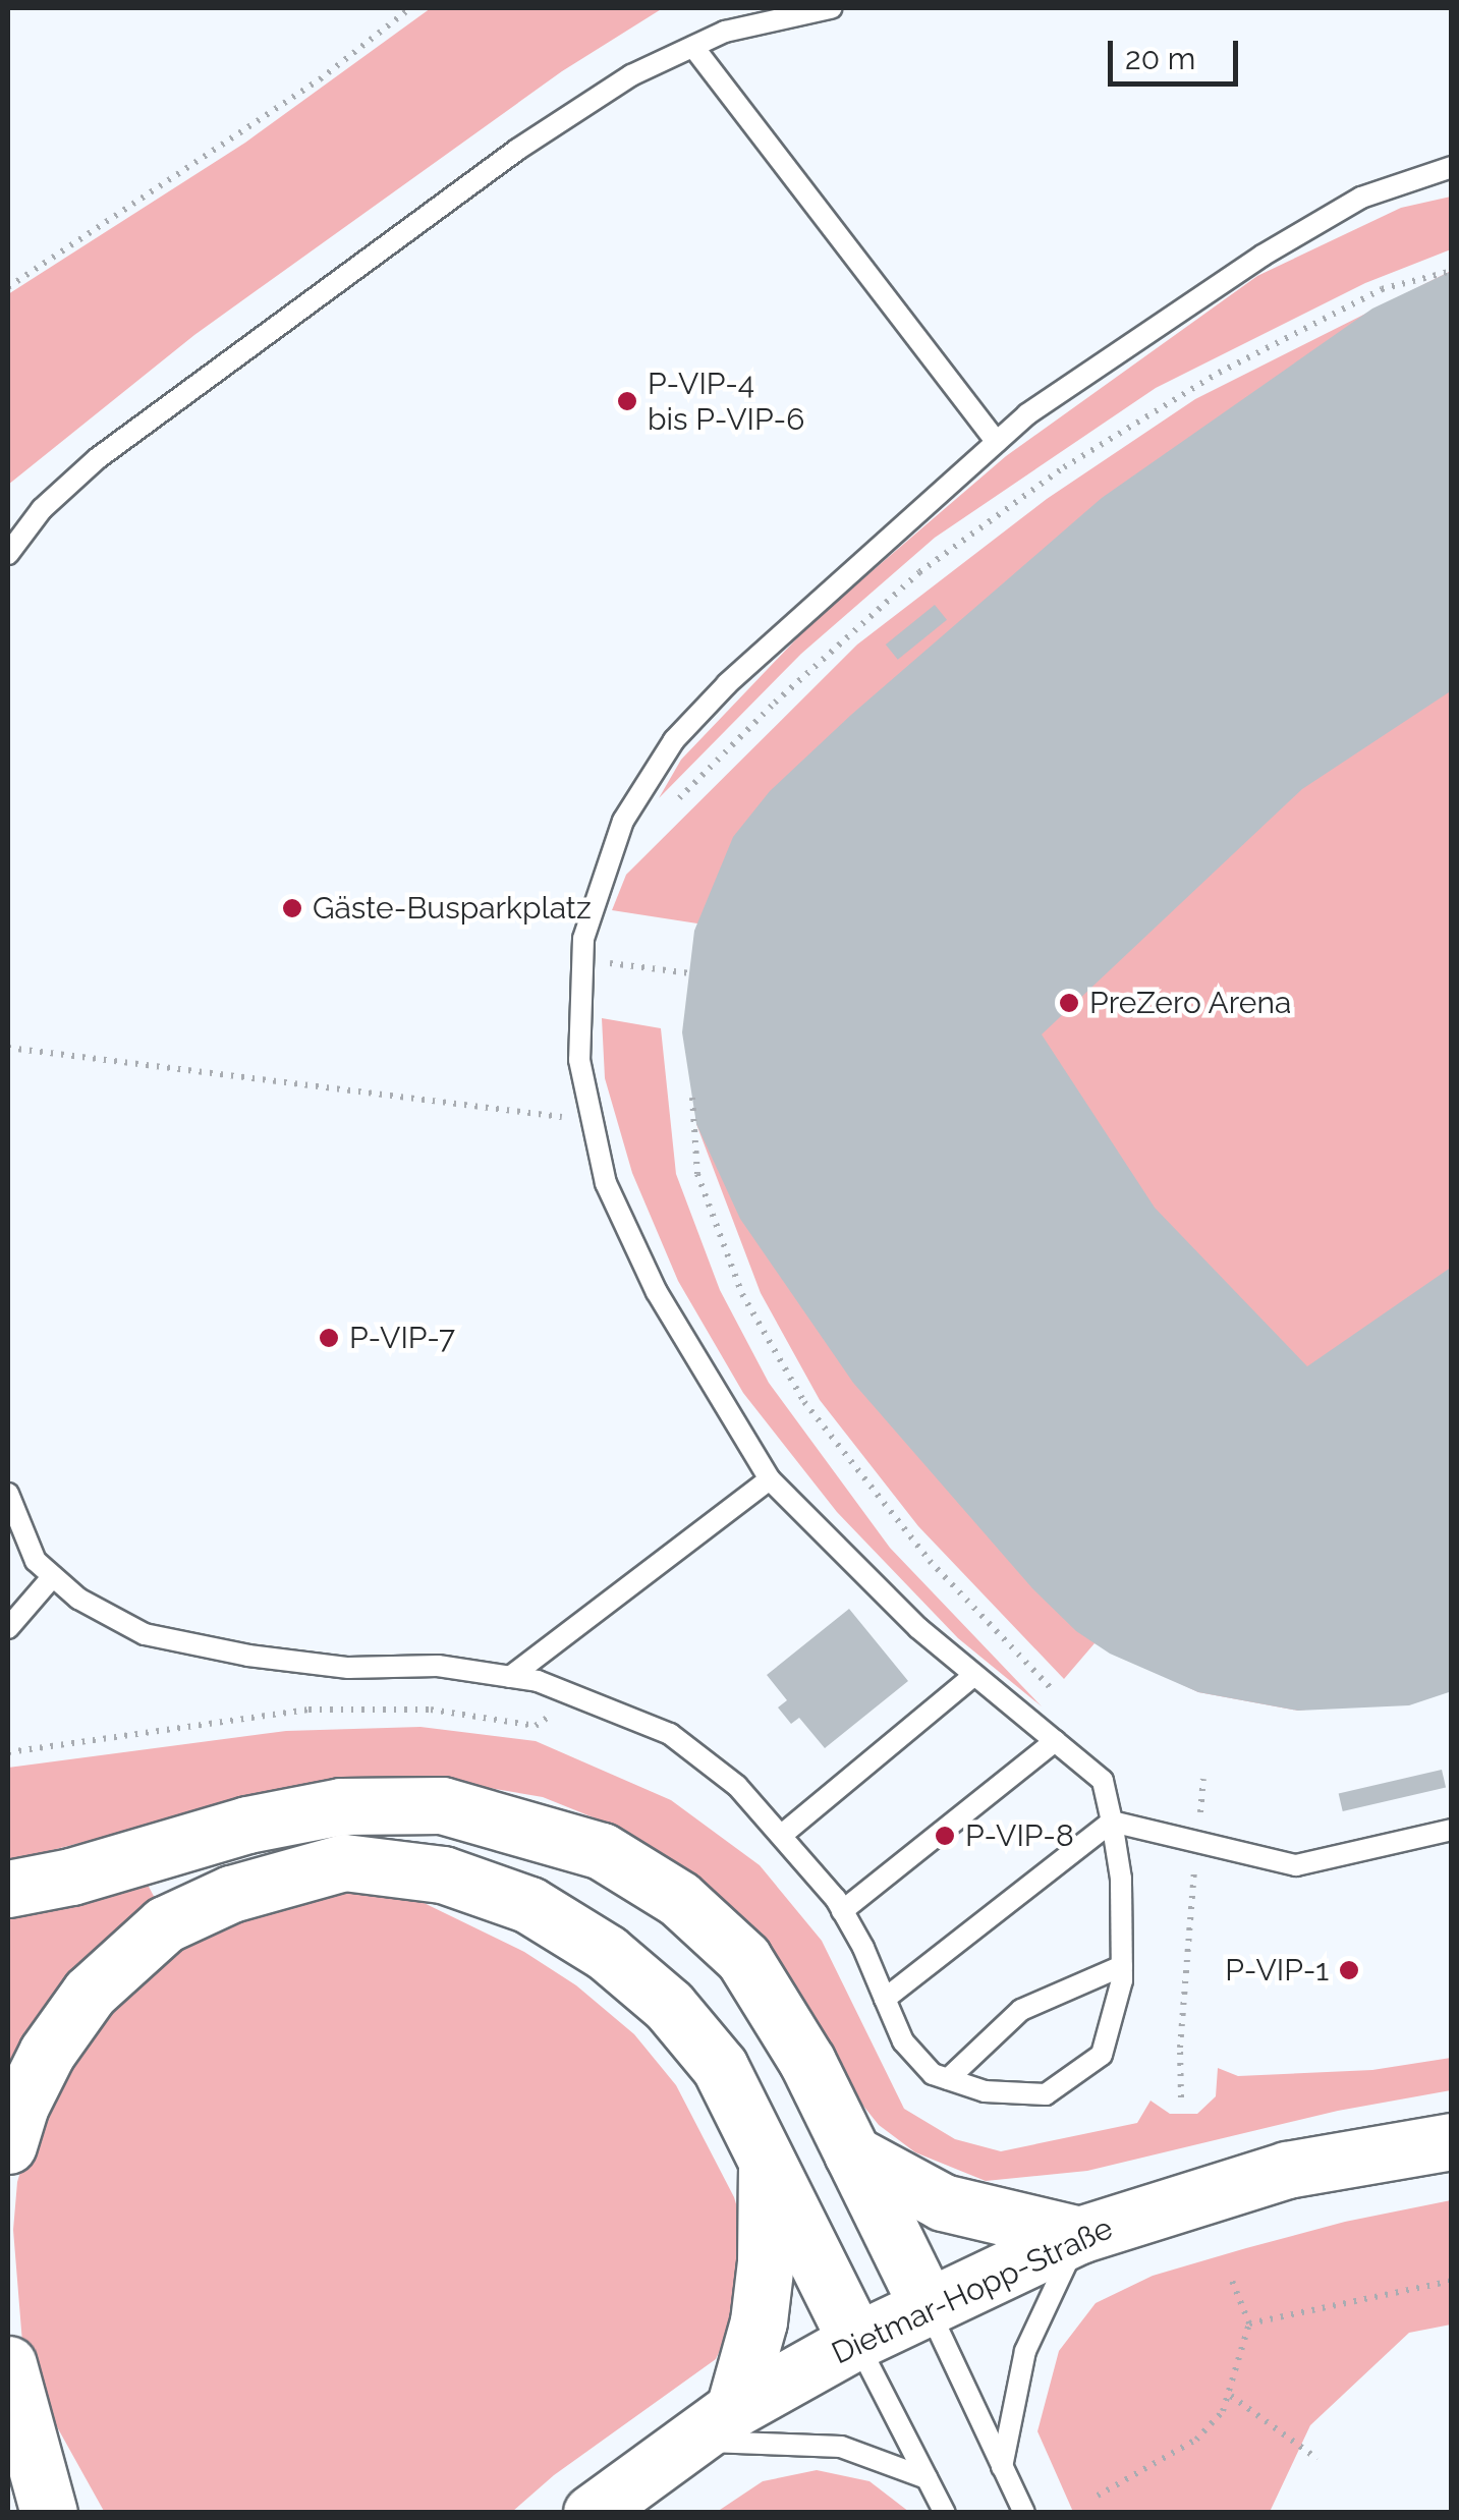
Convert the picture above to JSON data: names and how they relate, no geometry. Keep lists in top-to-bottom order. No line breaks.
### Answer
{"streets":{"main road":["Dietmar-Hopp-Straße"]},"places":["P-VIP-4 bis P-VIP-6","Gäste-Busparkplatz","PreZero Arena","P-VIP-7","P-VIP-8","P-VIP-1"],"scale_bar":"20 m"}
